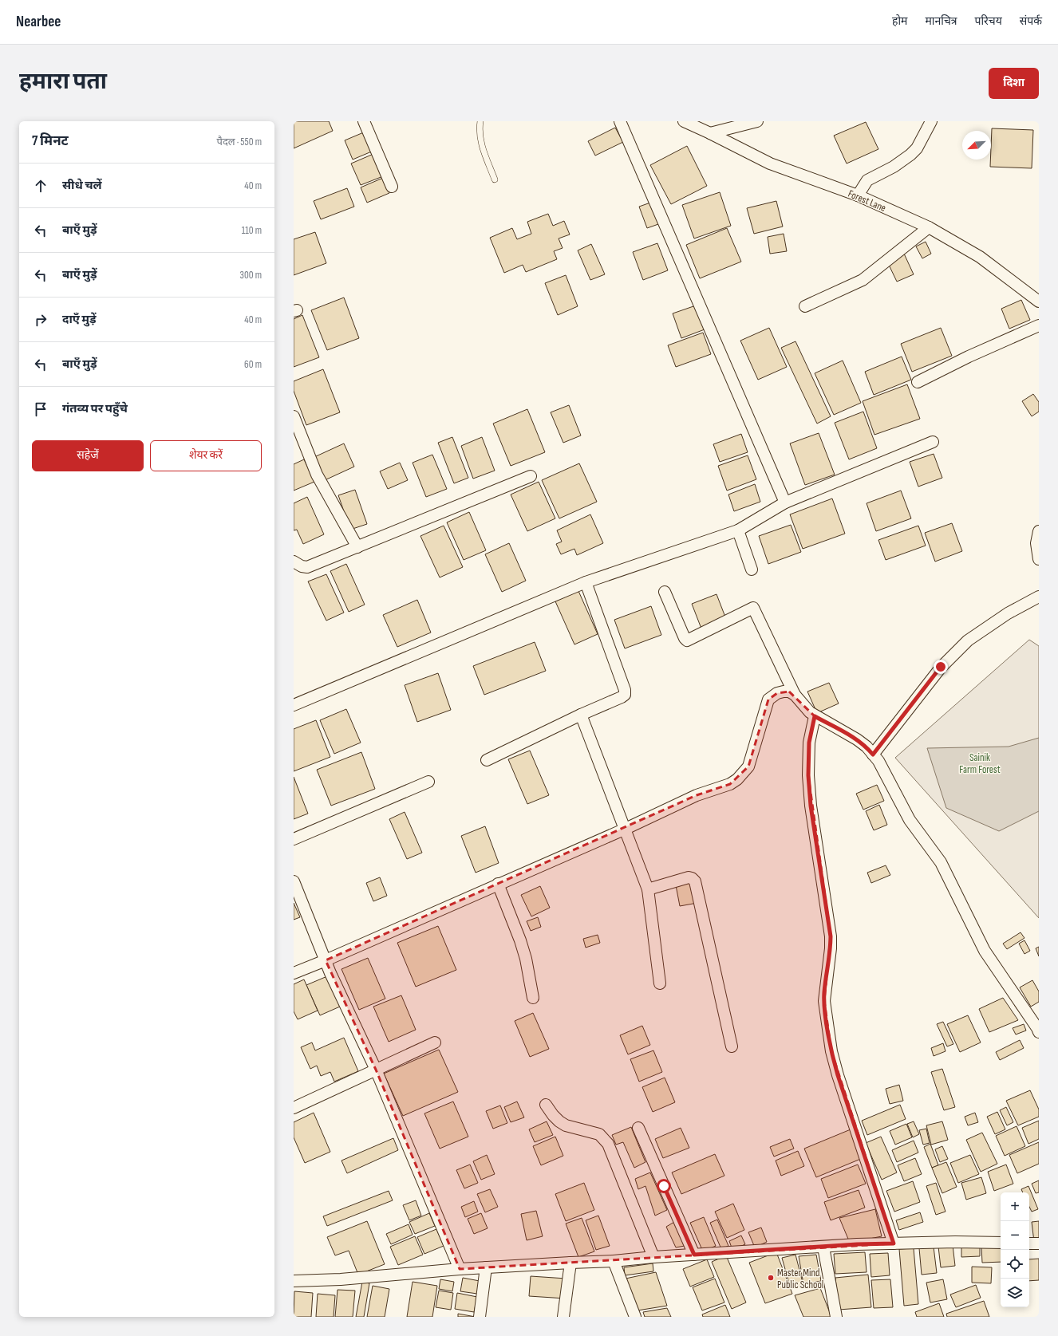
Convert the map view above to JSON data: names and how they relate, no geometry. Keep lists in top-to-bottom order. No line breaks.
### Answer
{"streets":{"street":["Forest Lane"]},"parks":["Sainik Farm Forest"],"places":["Master Mind Public School"],"north":"bottom left","page":{"header":"Nearbee","nav":["होम","मानचित्र","परिचय","संपर्क"],"buttons":["दिशा",["सहेजें","शेयर करें"]],"title":"हमारा पता","heading":["7 मिनट","पैदल · 550 m"],"list":[["सीधे चलें","40 m"],["बाएँ मुड़ें","110 m"],["बाएँ मुड़ें","300 m"],["दाएँ मुड़ें","40 m"],["बाएँ मुड़ें","60 m"],"गंतव्य पर पहुँचे"],"map_buttons":["+","−"]}}
